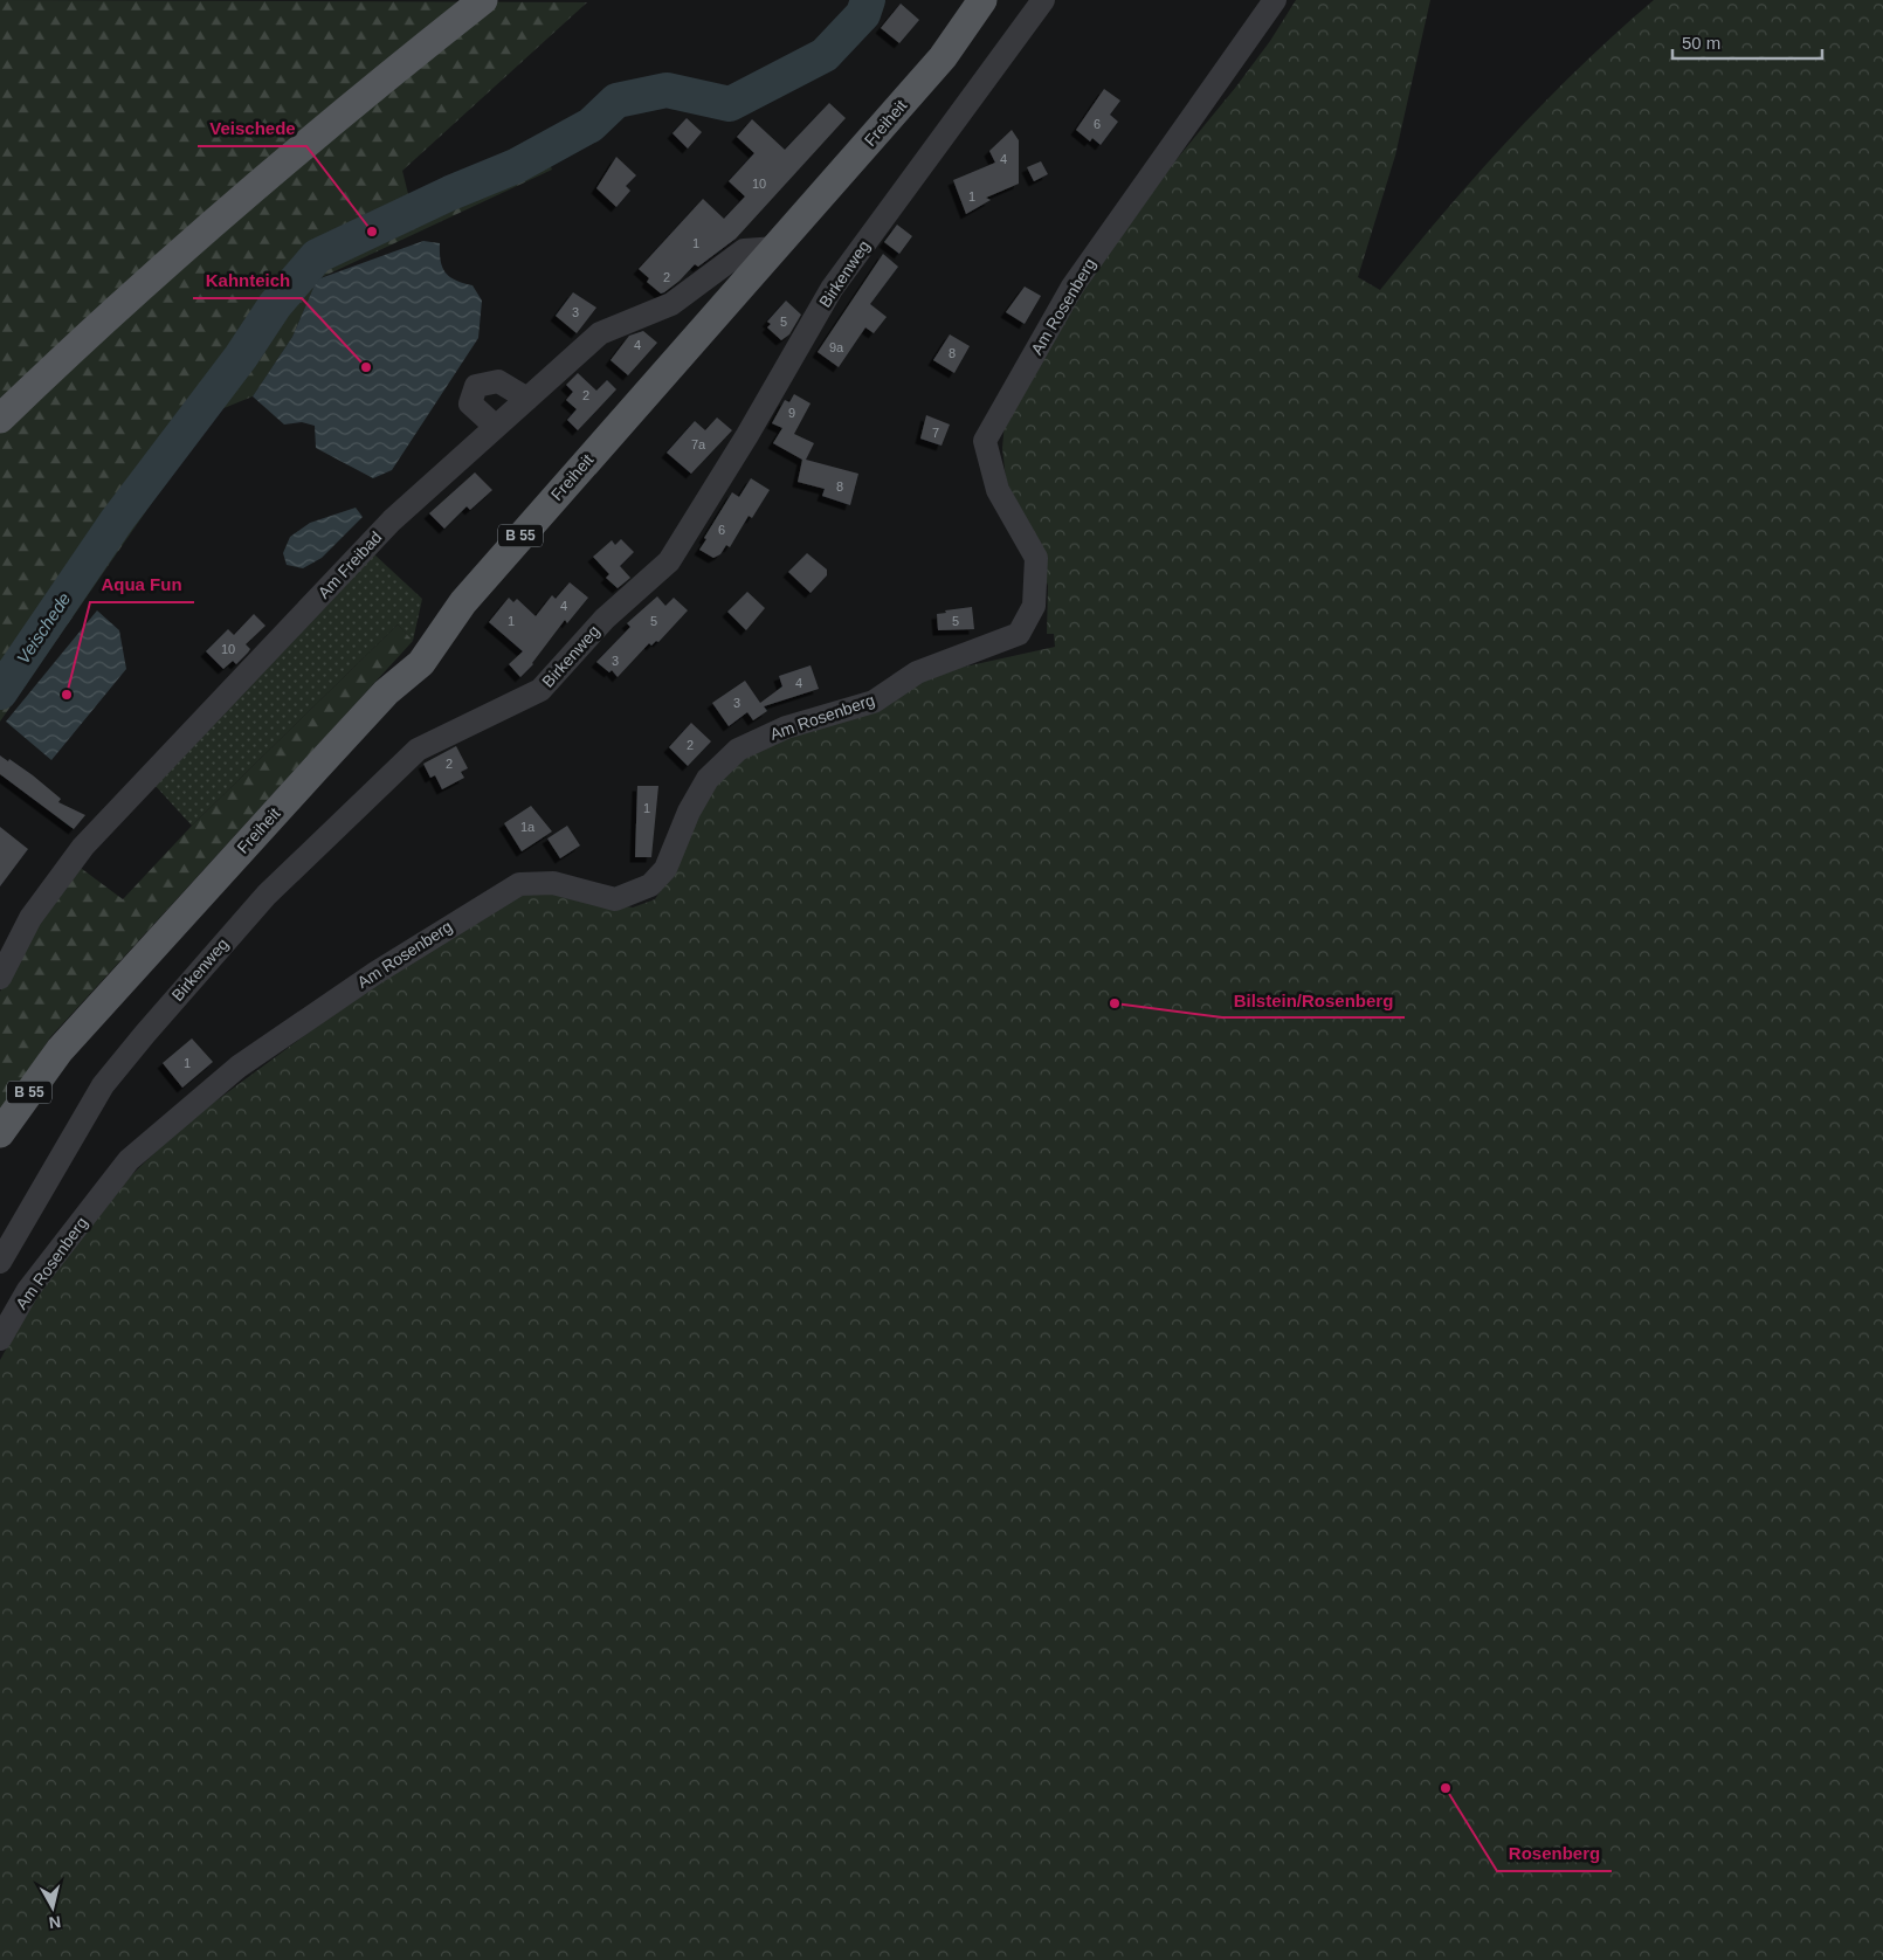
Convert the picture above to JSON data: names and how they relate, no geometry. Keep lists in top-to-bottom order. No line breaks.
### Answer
{"streets":{"main road":["Freiheit","B 55"],"street":["Birkenweg","Am Rosenberg","Am Freibad"]},"crossings":[["Freiheit","Am Freibad"]],"water":["Veischede"],"places":["Veischede","Kahnteich","Aqua Fun","Bilstein/Rosenberg","Rosenberg"],"house_numbers":["6","4","10","1","1","2","3","5","4","9a","8","2","9","7","7a","8","6","4","1","5","5","10","3","4","3","2","2","1","1a","1"],"scale_bar":"50 m","north":"bottom"}
